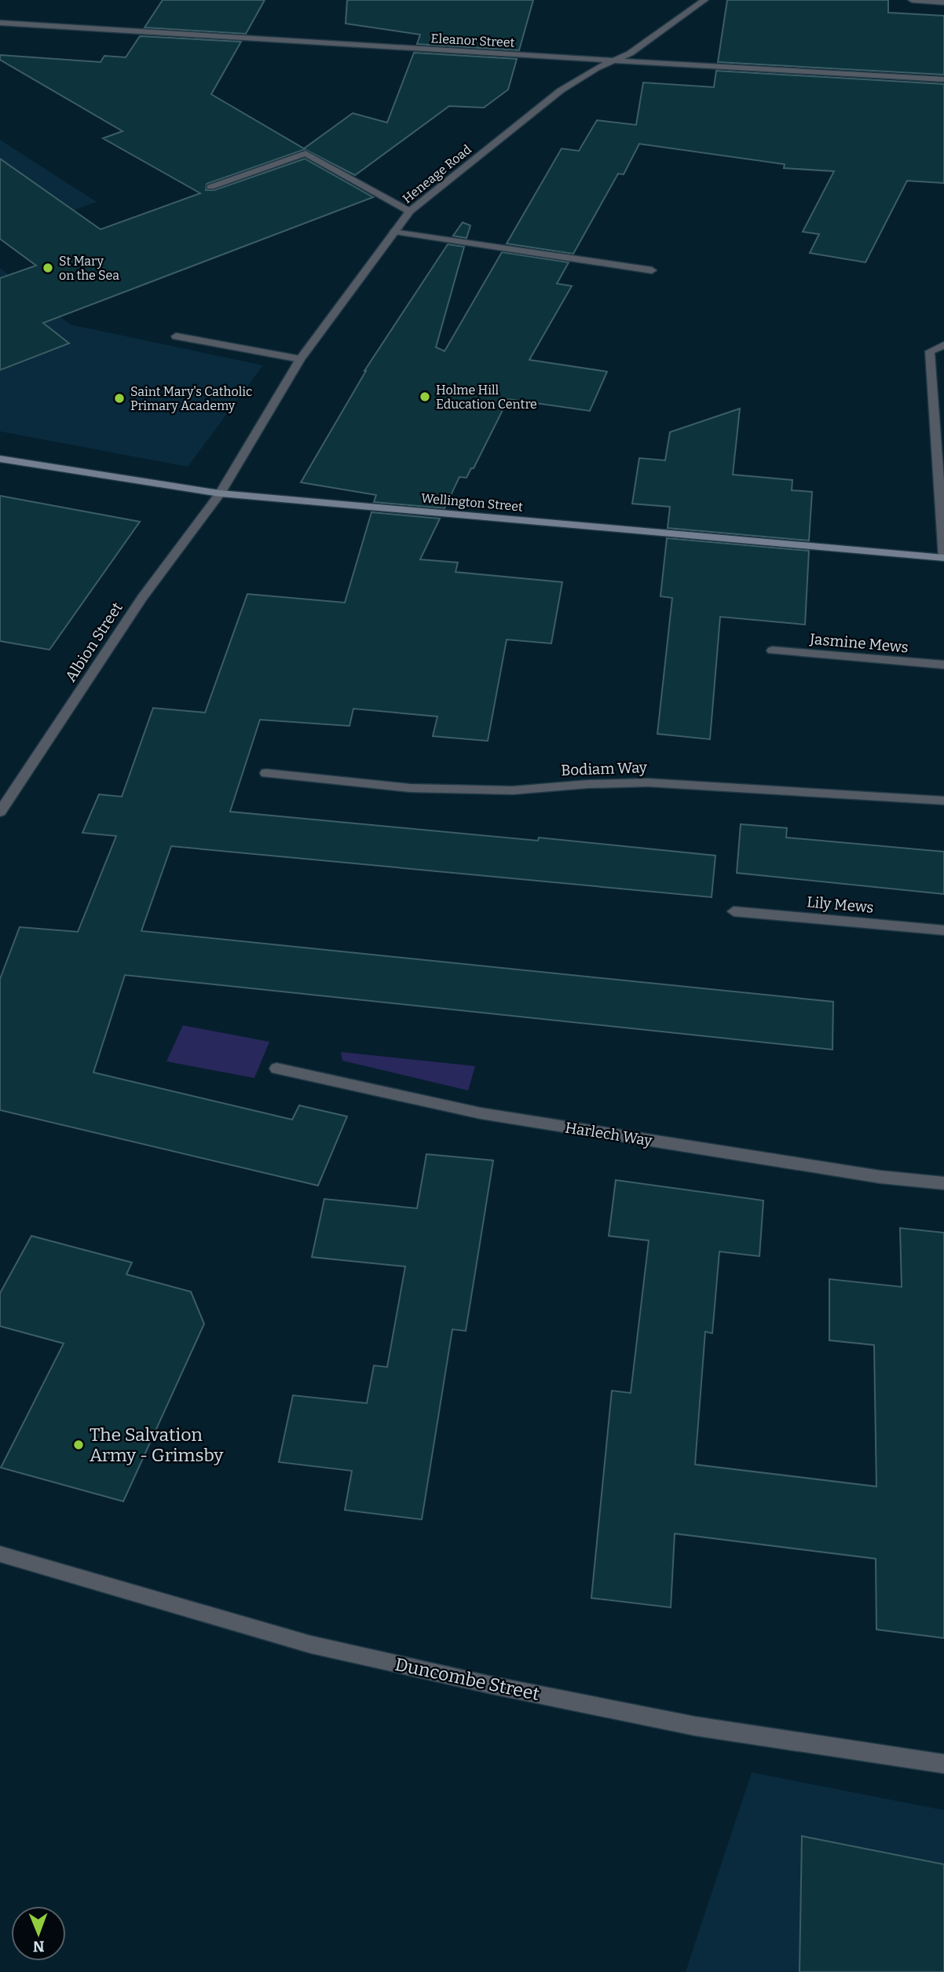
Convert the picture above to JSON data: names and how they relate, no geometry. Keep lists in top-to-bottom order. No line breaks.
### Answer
{"streets":{"street":["Eleanor Street","Heneage Road","Wellington Street","Albion Street","Jasmine Mews","Bodiam Way","Lily Mews","Harlech Way","Duncombe Street"]},"crossings":[["Eleanor Street","Heneage Road"],["Heneage Road","Wellington Street"],["Heneage Road","Albion Street"],["Wellington Street","Albion Street"]],"places":["St Mary on the Sea","Holme Hill Education Centre","Saint Mary's Catholic Primary Academy","The Salvation Army - Grimsby"],"north":"bottom"}
